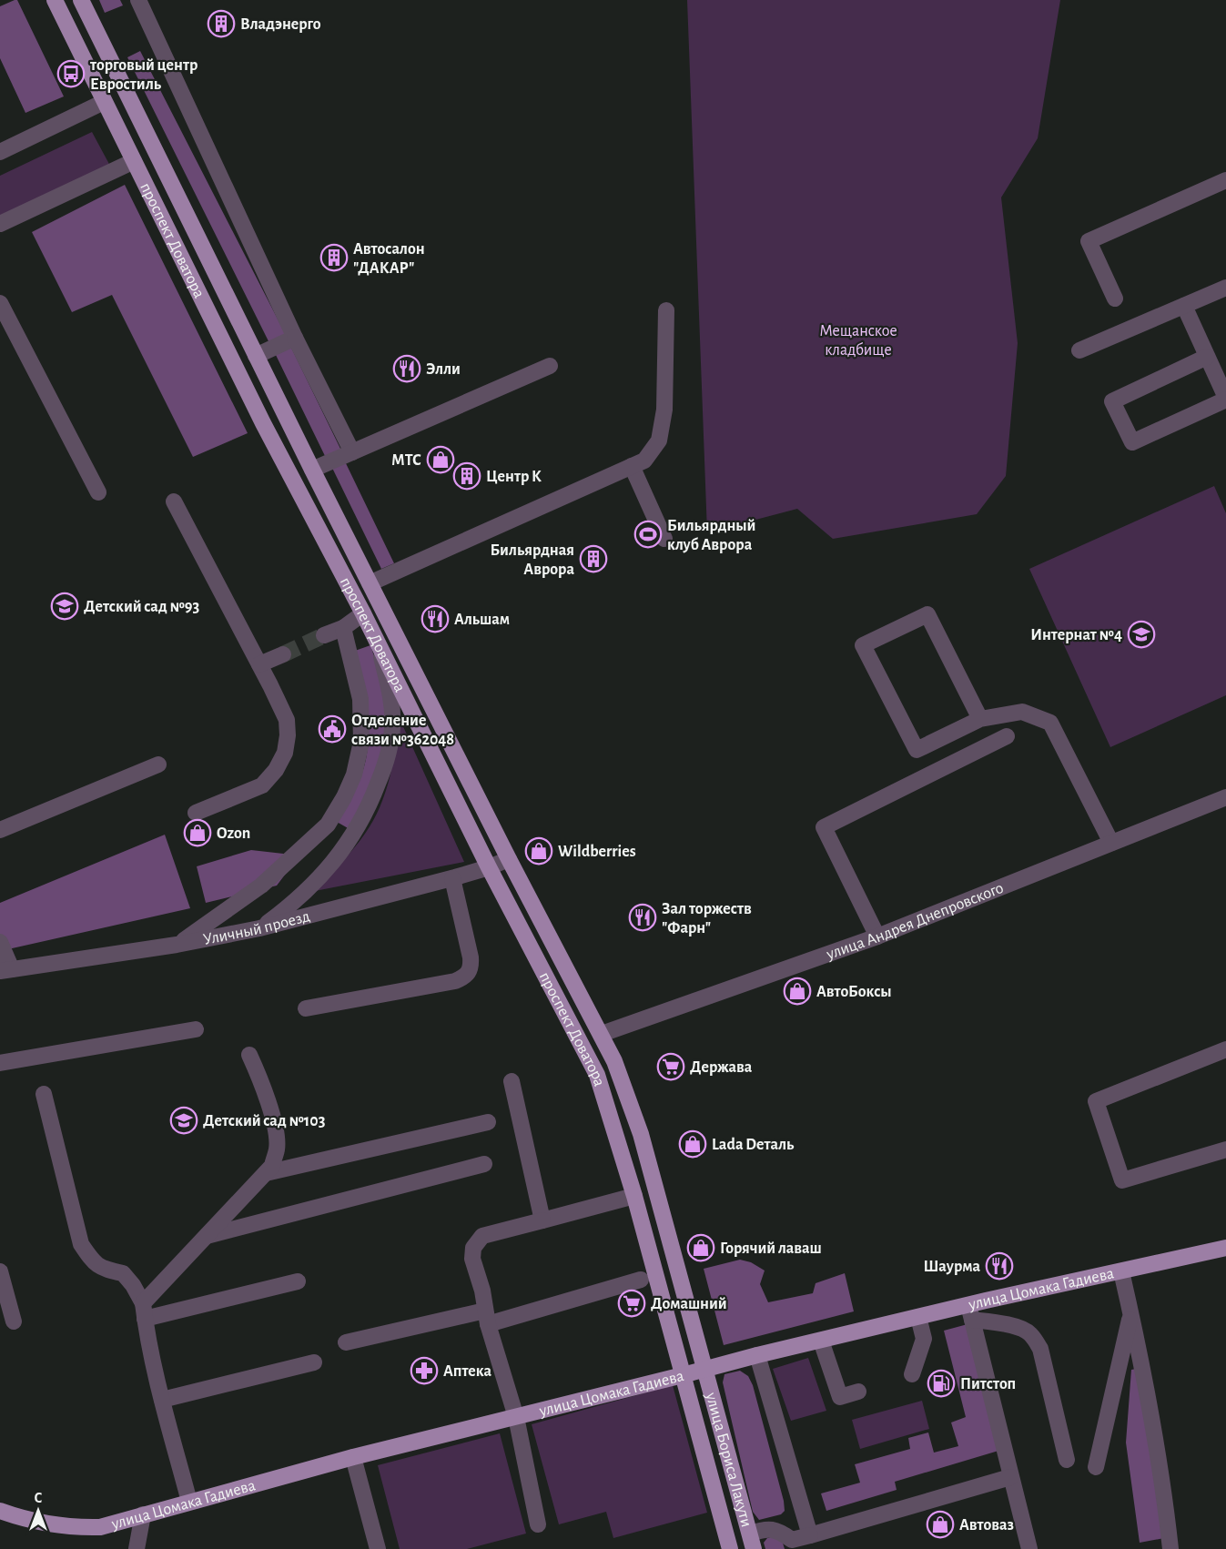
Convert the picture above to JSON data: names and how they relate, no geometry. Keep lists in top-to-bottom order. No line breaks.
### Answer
{"streets":{"main road":["проспект Доватора","улица Цомака Гадиева","улица Бориса Лакути"],"street":["улица Андрея Днепровского","Уличный проезд"]},"crossings":[["проспект Доватора","улица Андрея Днепровского"],["проспект Доватора","Уличный проезд"],["проспект Доватора","улица Цомака Гадиева"],["проспект Доватора","улица Бориса Лакути"],["улица Цомака Гадиева","улица Бориса Лакути"]],"parks":["Мещанское кладбище"],"places":{"building":["Владэнерго","Автосалон \"ДАКАР\"","Центр К","Бильярдная Аврора"],"bus stop":["торговый центр Евростиль"],"restaurant":["Элли","Альшам","Зал торжеств \"Фарн\"","Шаурма"],"shop":["МТС","Ozon","Wildberries","АвтоБоксы","Lada Dеталь","Горячий лаваш","Автоваз"],"sports":["Бильярдный клуб Аврора"],"school or university":["Детский сад №93","Интернат №4","Детский сад №103"],"public building":["Отделение связи №362048"],"supermarket":["Держава","Домашний"],"pharmacy":["Аптека"],"fuel station":["Питстоп"]},"north":"top"}
